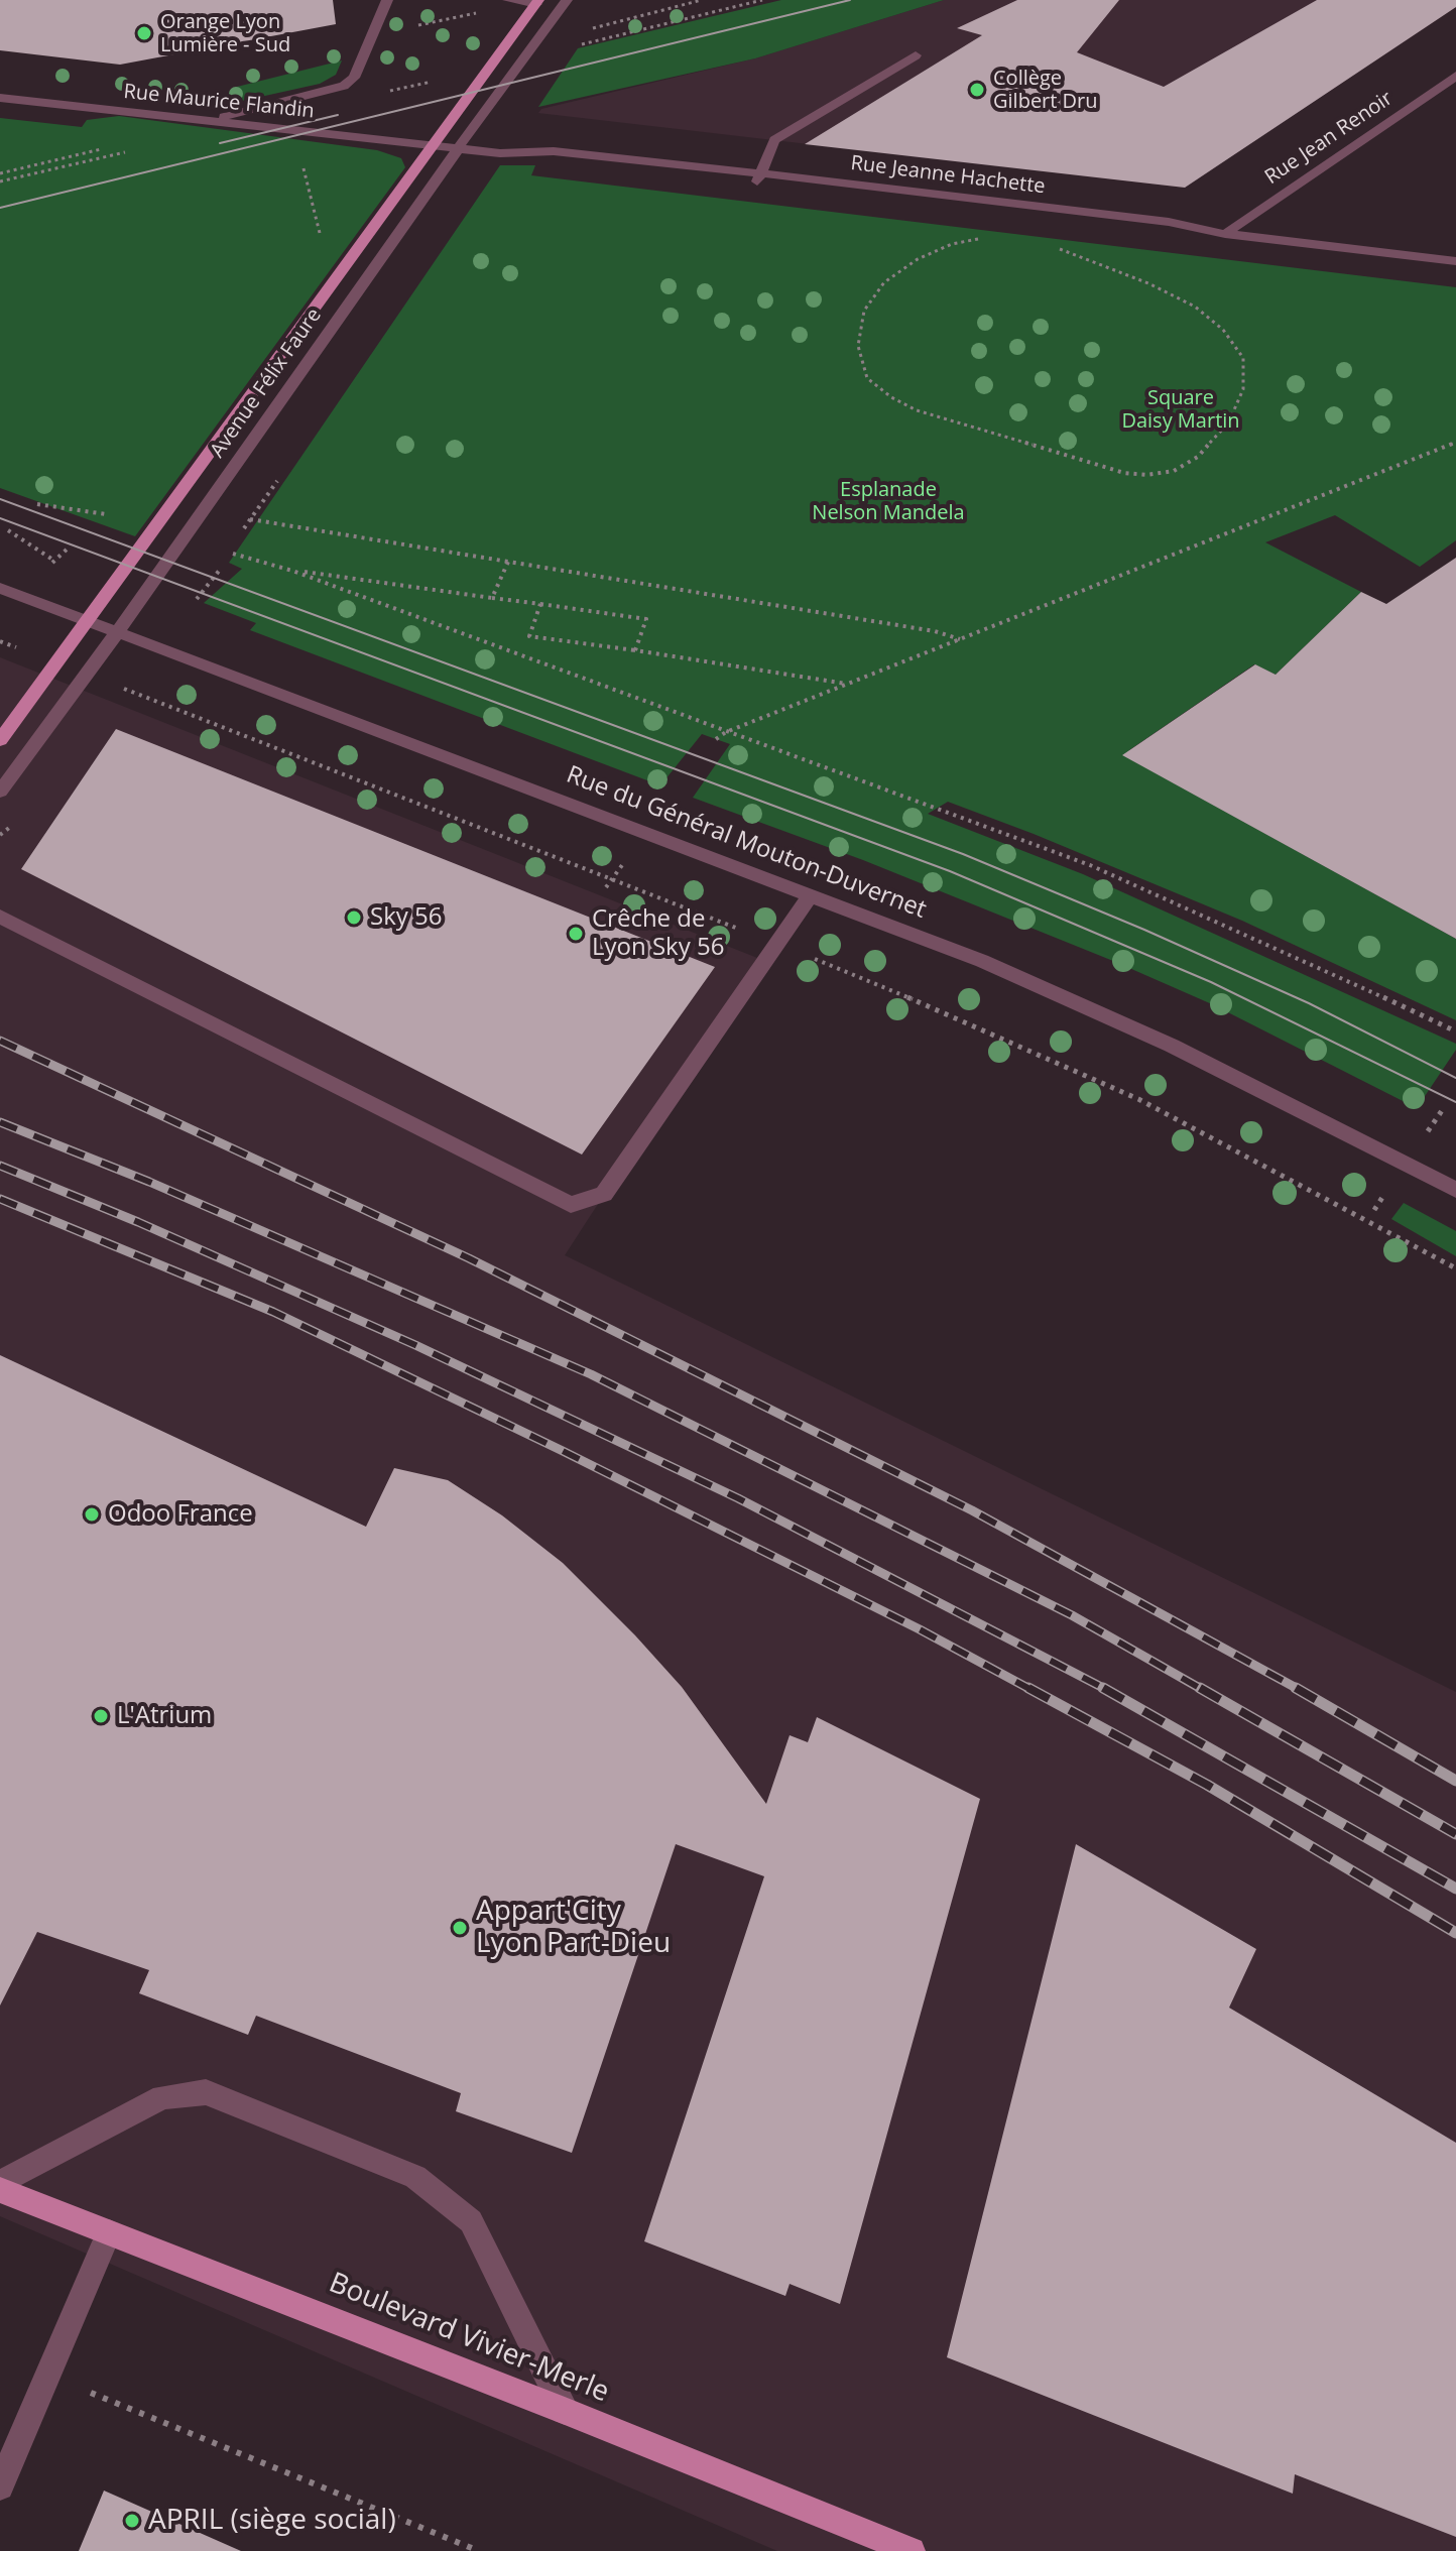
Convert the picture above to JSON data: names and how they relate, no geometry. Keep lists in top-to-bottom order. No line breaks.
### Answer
{"streets":{"main road":["Avenue Félix Faure","Boulevard Vivier-Merle"],"street":["Rue Maurice Flandin","Rue Jean Renoir","Rue Jeanne Hachette","Rue du Général Mouton-Duvernet"]},"crossings":[["Rue Maurice Flandin","Rue Jeanne Hachette"],["Rue Maurice Flandin","Avenue Félix Faure"],["Rue Jean Renoir","Rue Jeanne Hachette"],["Rue Jeanne Hachette","Avenue Félix Faure"],["Avenue Félix Faure","Rue du Général Mouton-Duvernet"]],"parks":["Square Daisy Martin","Esplanade Nelson Mandela"],"places":["Orange Lyon Lumière - Sud","Collège Gilbert Dru","Sky 56","Crêche de Lyon Sky 56","Odoo France","L'Atrium","Appart'City Lyon Part-Dieu","APRIL (siège social)"]}
